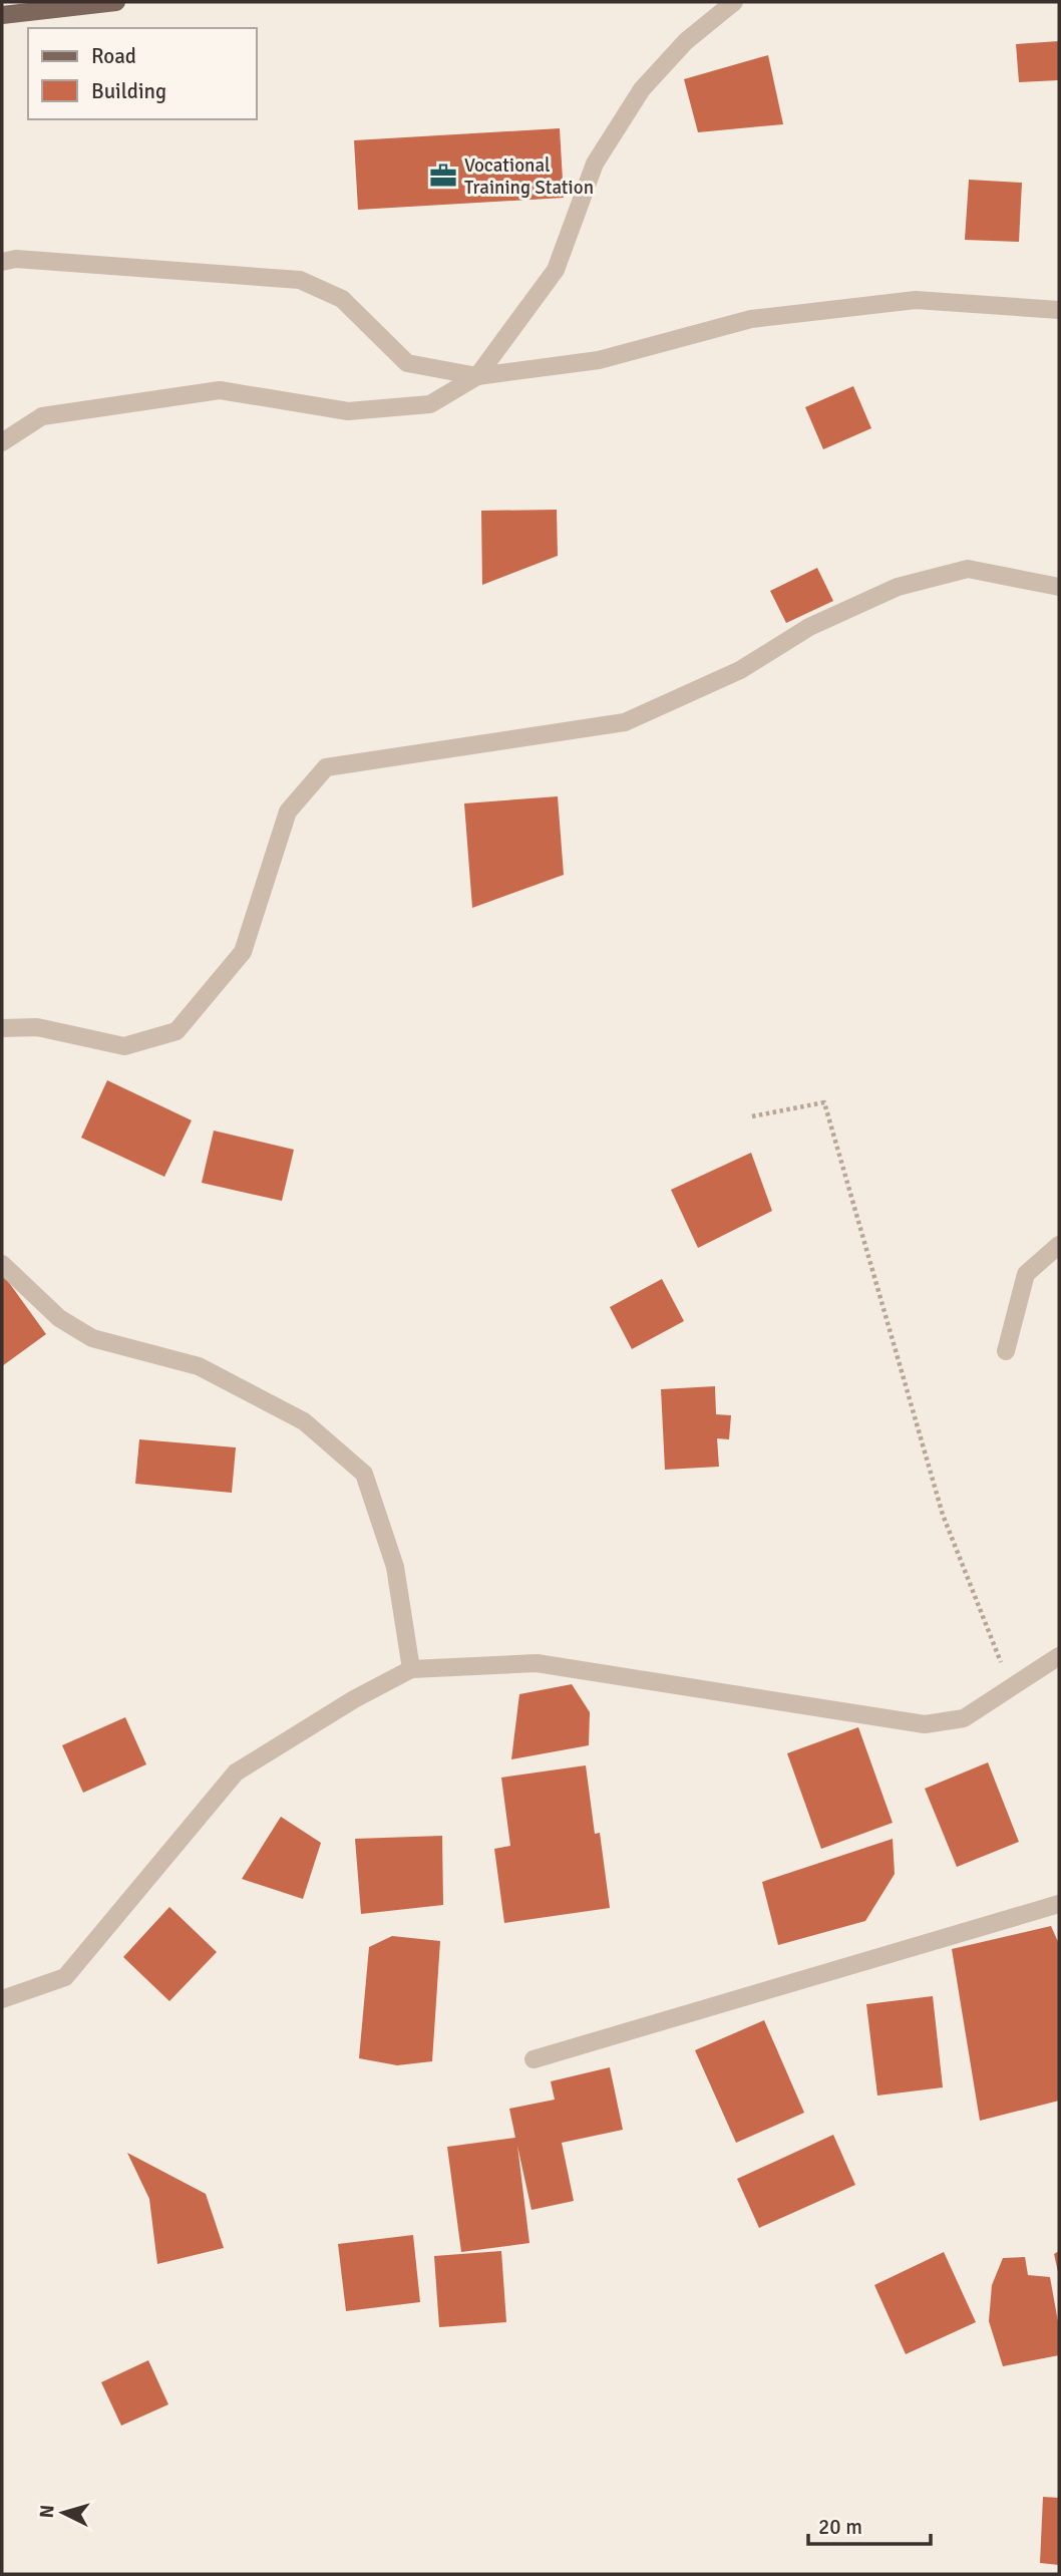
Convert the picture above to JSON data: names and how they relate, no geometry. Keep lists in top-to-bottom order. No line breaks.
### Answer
{"places":{"office":["Vocational Training Station"]},"legend":["Road","Building"],"scale_bar":"20 m","north":"left"}
